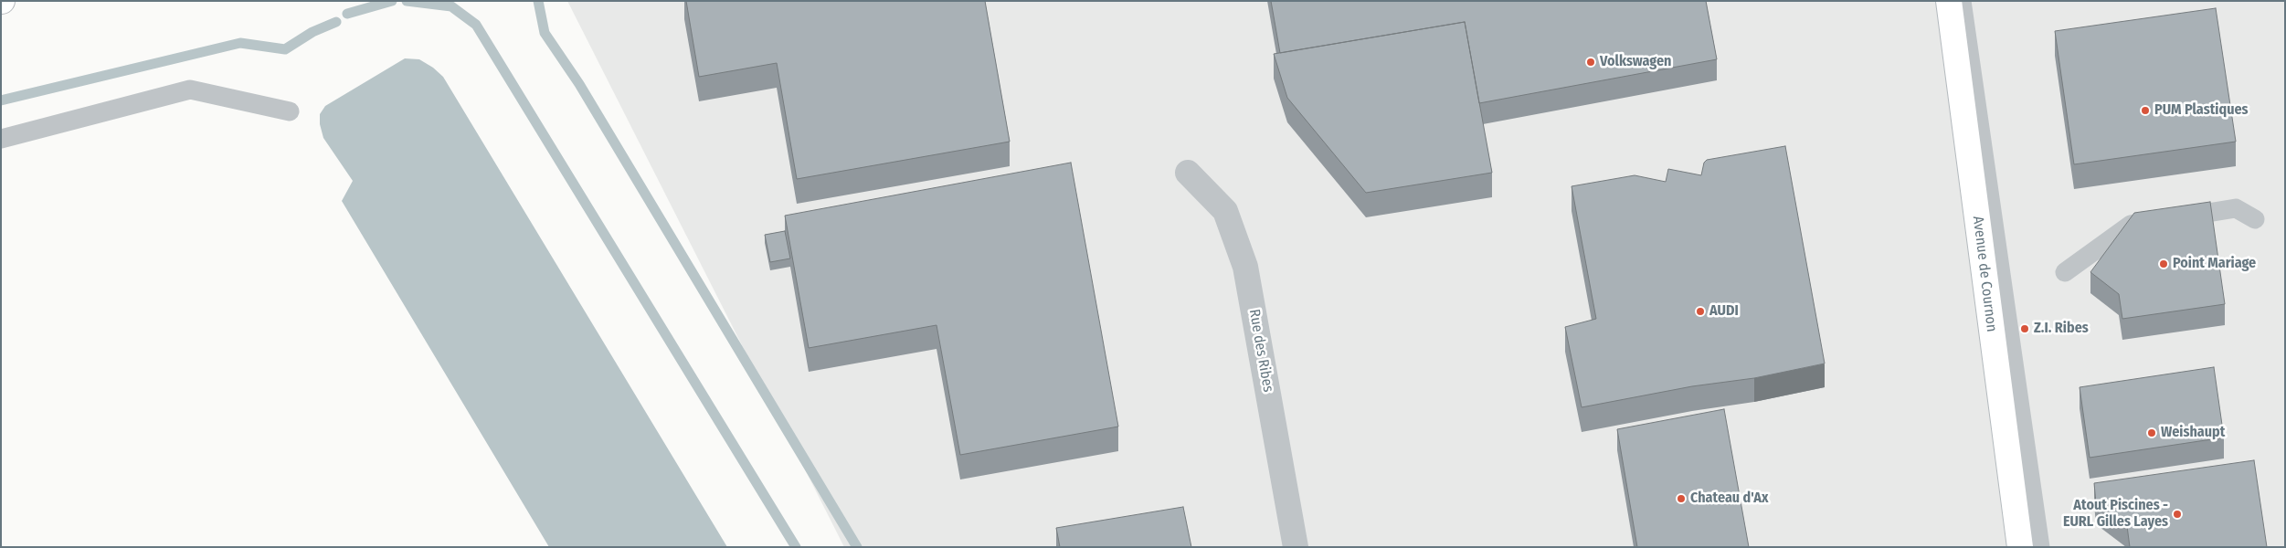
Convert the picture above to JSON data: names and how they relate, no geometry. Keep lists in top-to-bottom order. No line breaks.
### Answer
{"streets":{"main road":["Avenue de Cournon"],"street":["Rue des Ribes"]},"places":["Volkswagen","PUM Plastiques","Point Mariage","AUDI","Z.I. Ribes","Weishaupt","Chateau d'Ax","Atout Piscines - EURL Gilles Layes"]}
